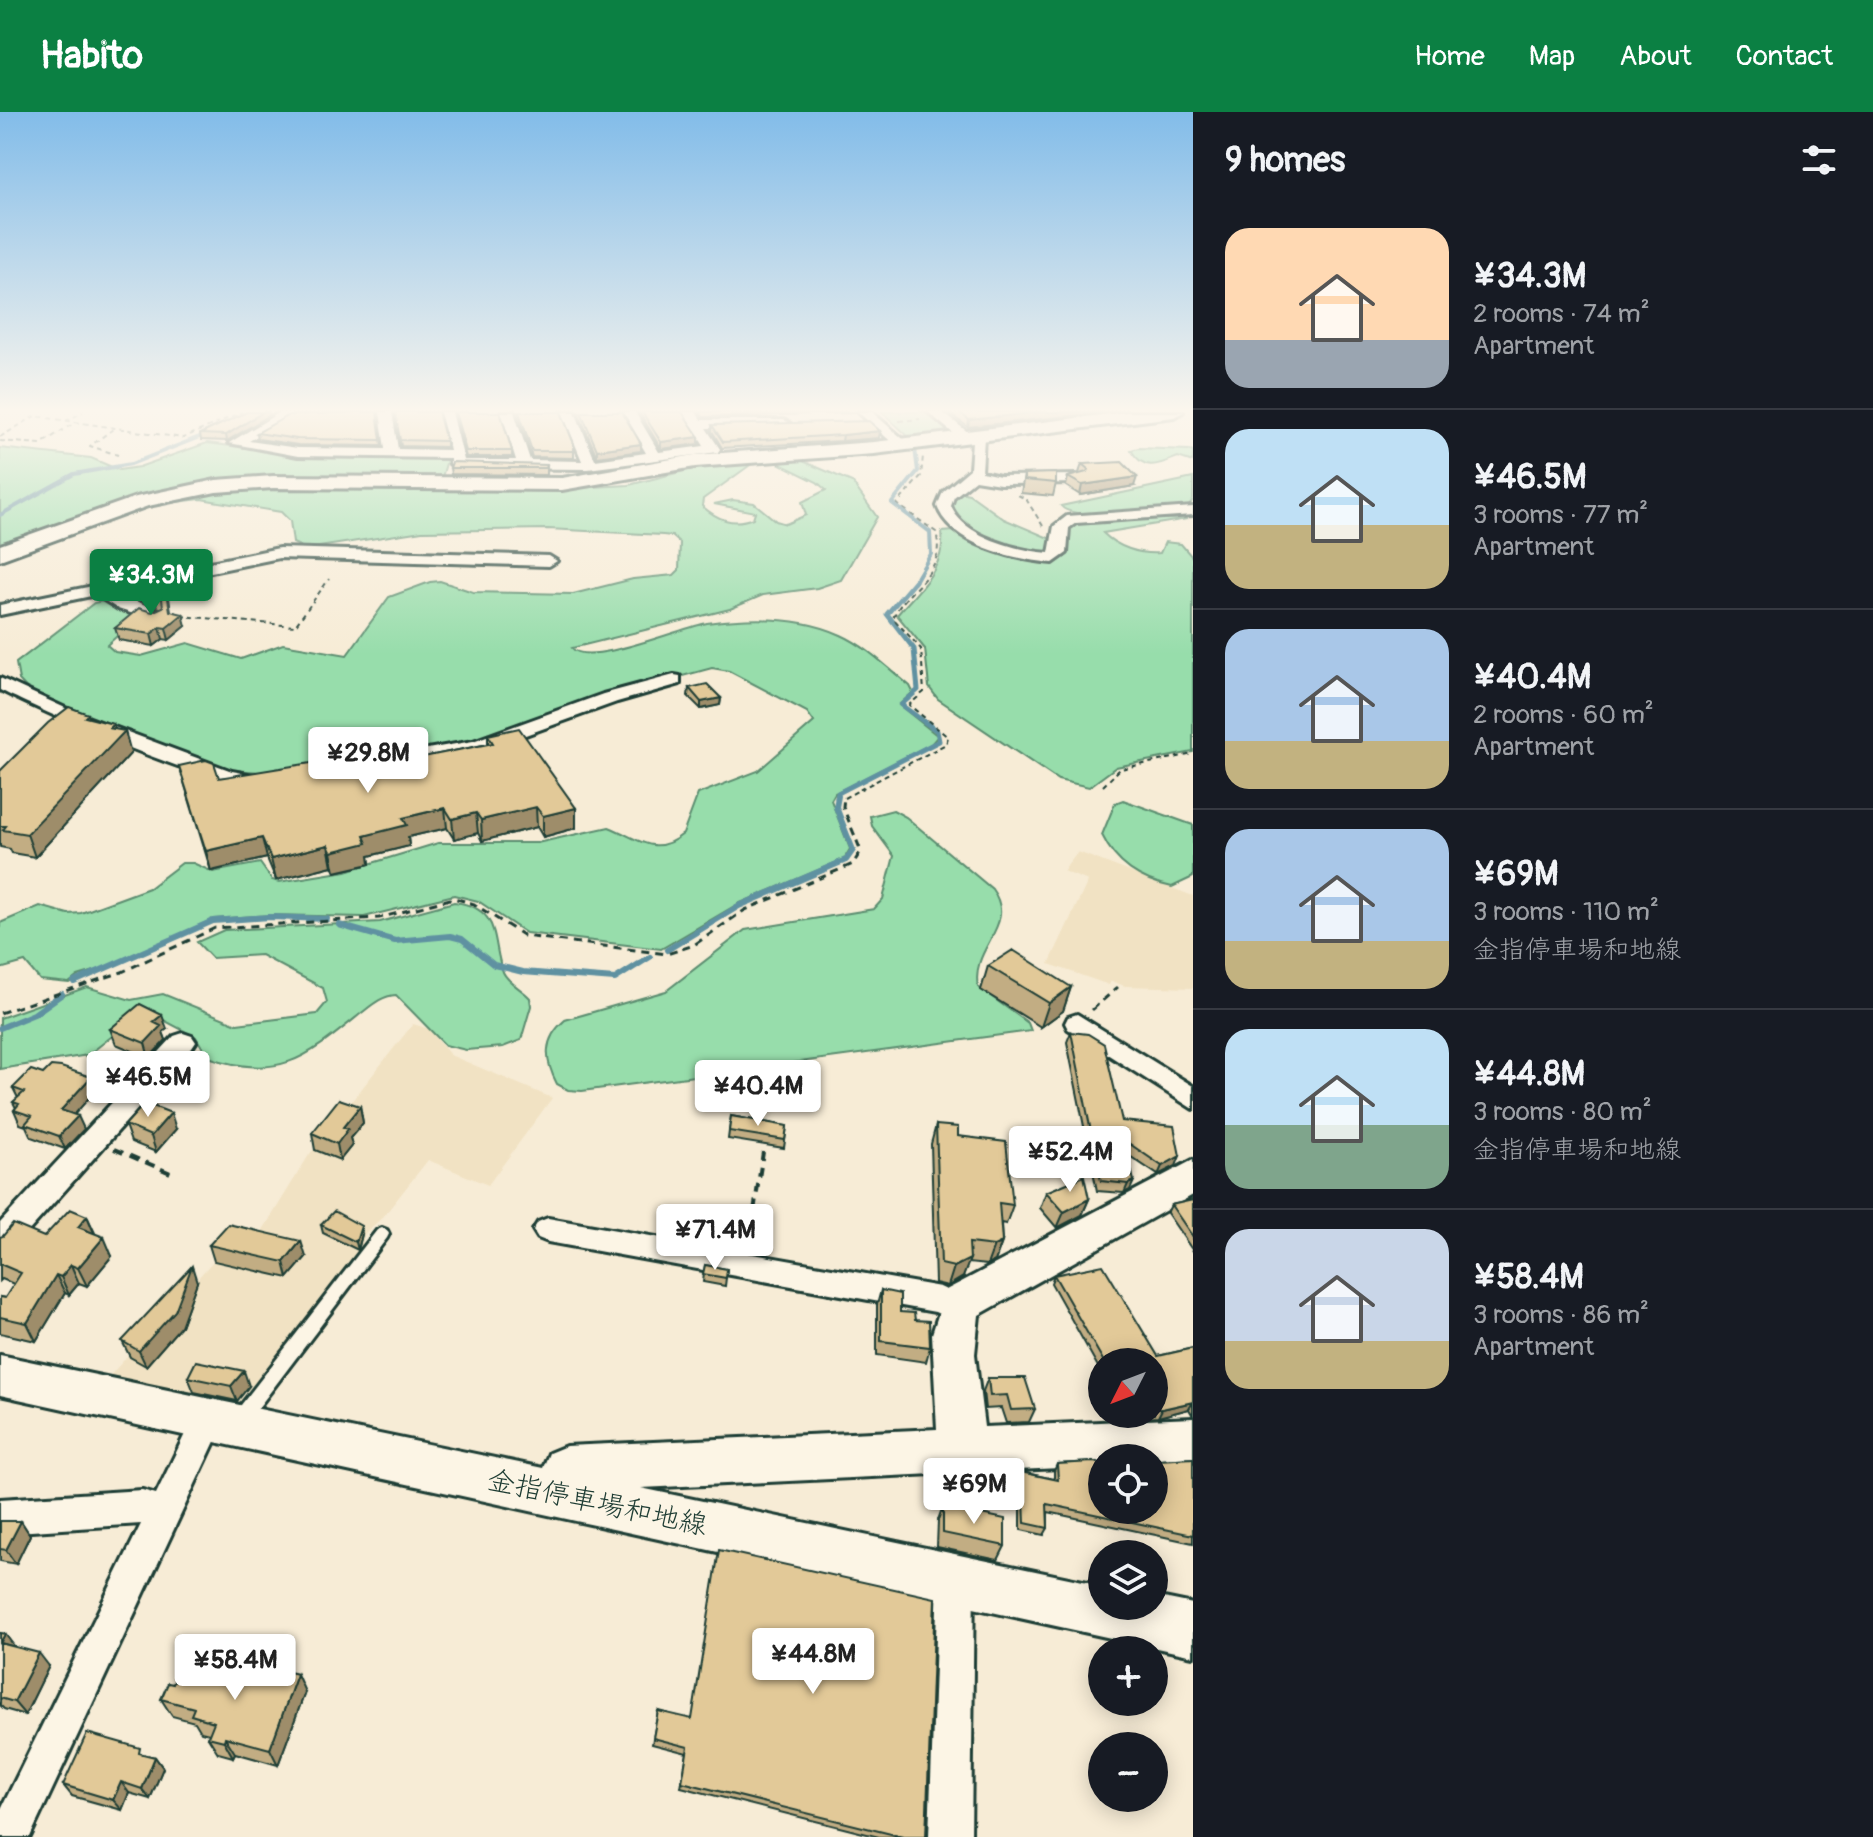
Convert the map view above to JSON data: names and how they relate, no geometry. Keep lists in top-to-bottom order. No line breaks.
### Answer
{"streets":{"street":["金指停車場和地線"]},"north":"bottom left","page":{"header":"Habito","nav":["Home","Map","About","Contact"],"heading":"9 homes","list":[{"name":"¥34.3M","note":"2 rooms · 74 m² · Apartment"},{"name":"¥46.5M","note":"3 rooms · 77 m² · Apartment"},{"name":"¥40.4M","note":"2 rooms · 60 m² · Apartment"},{"name":"¥69M","note":"3 rooms · 110 m² · 金指停車場和地線"},{"name":"¥44.8M","note":"3 rooms · 80 m² · 金指停車場和地線"},{"name":"¥58.4M","note":"3 rooms · 86 m² · Apartment"}],"price":["¥34.3M","¥29.8M","¥46.5M","¥40.4M","¥52.4M","¥71.4M","¥69M","¥44.8M","¥58.4M"],"map_buttons":["+","−"]}}
